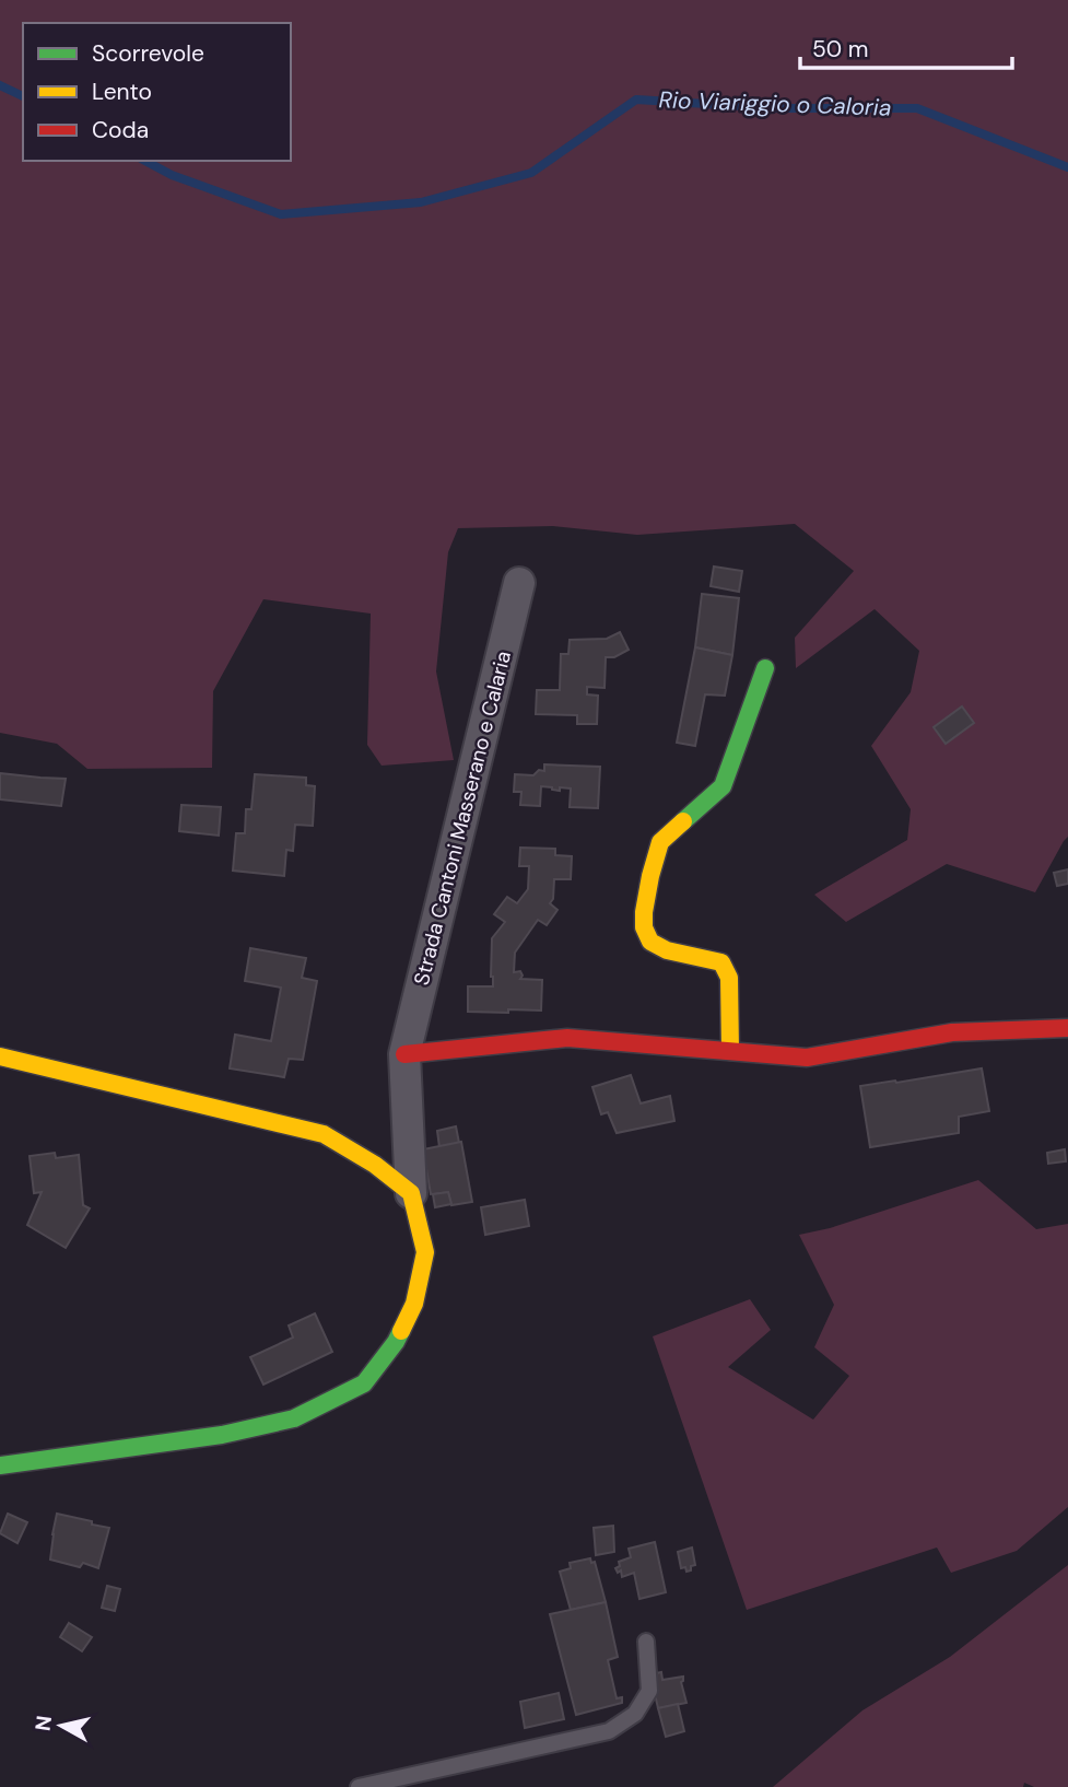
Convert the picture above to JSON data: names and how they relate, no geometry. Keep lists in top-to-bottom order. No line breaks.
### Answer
{"streets":{"street":["Strada Cantoni Masserano e Calaria"]},"water":["Rio Viariggio o Caloria"],"legend":["Scorrevole","Lento","Coda"],"scale_bar":"50 m","north":"left"}
